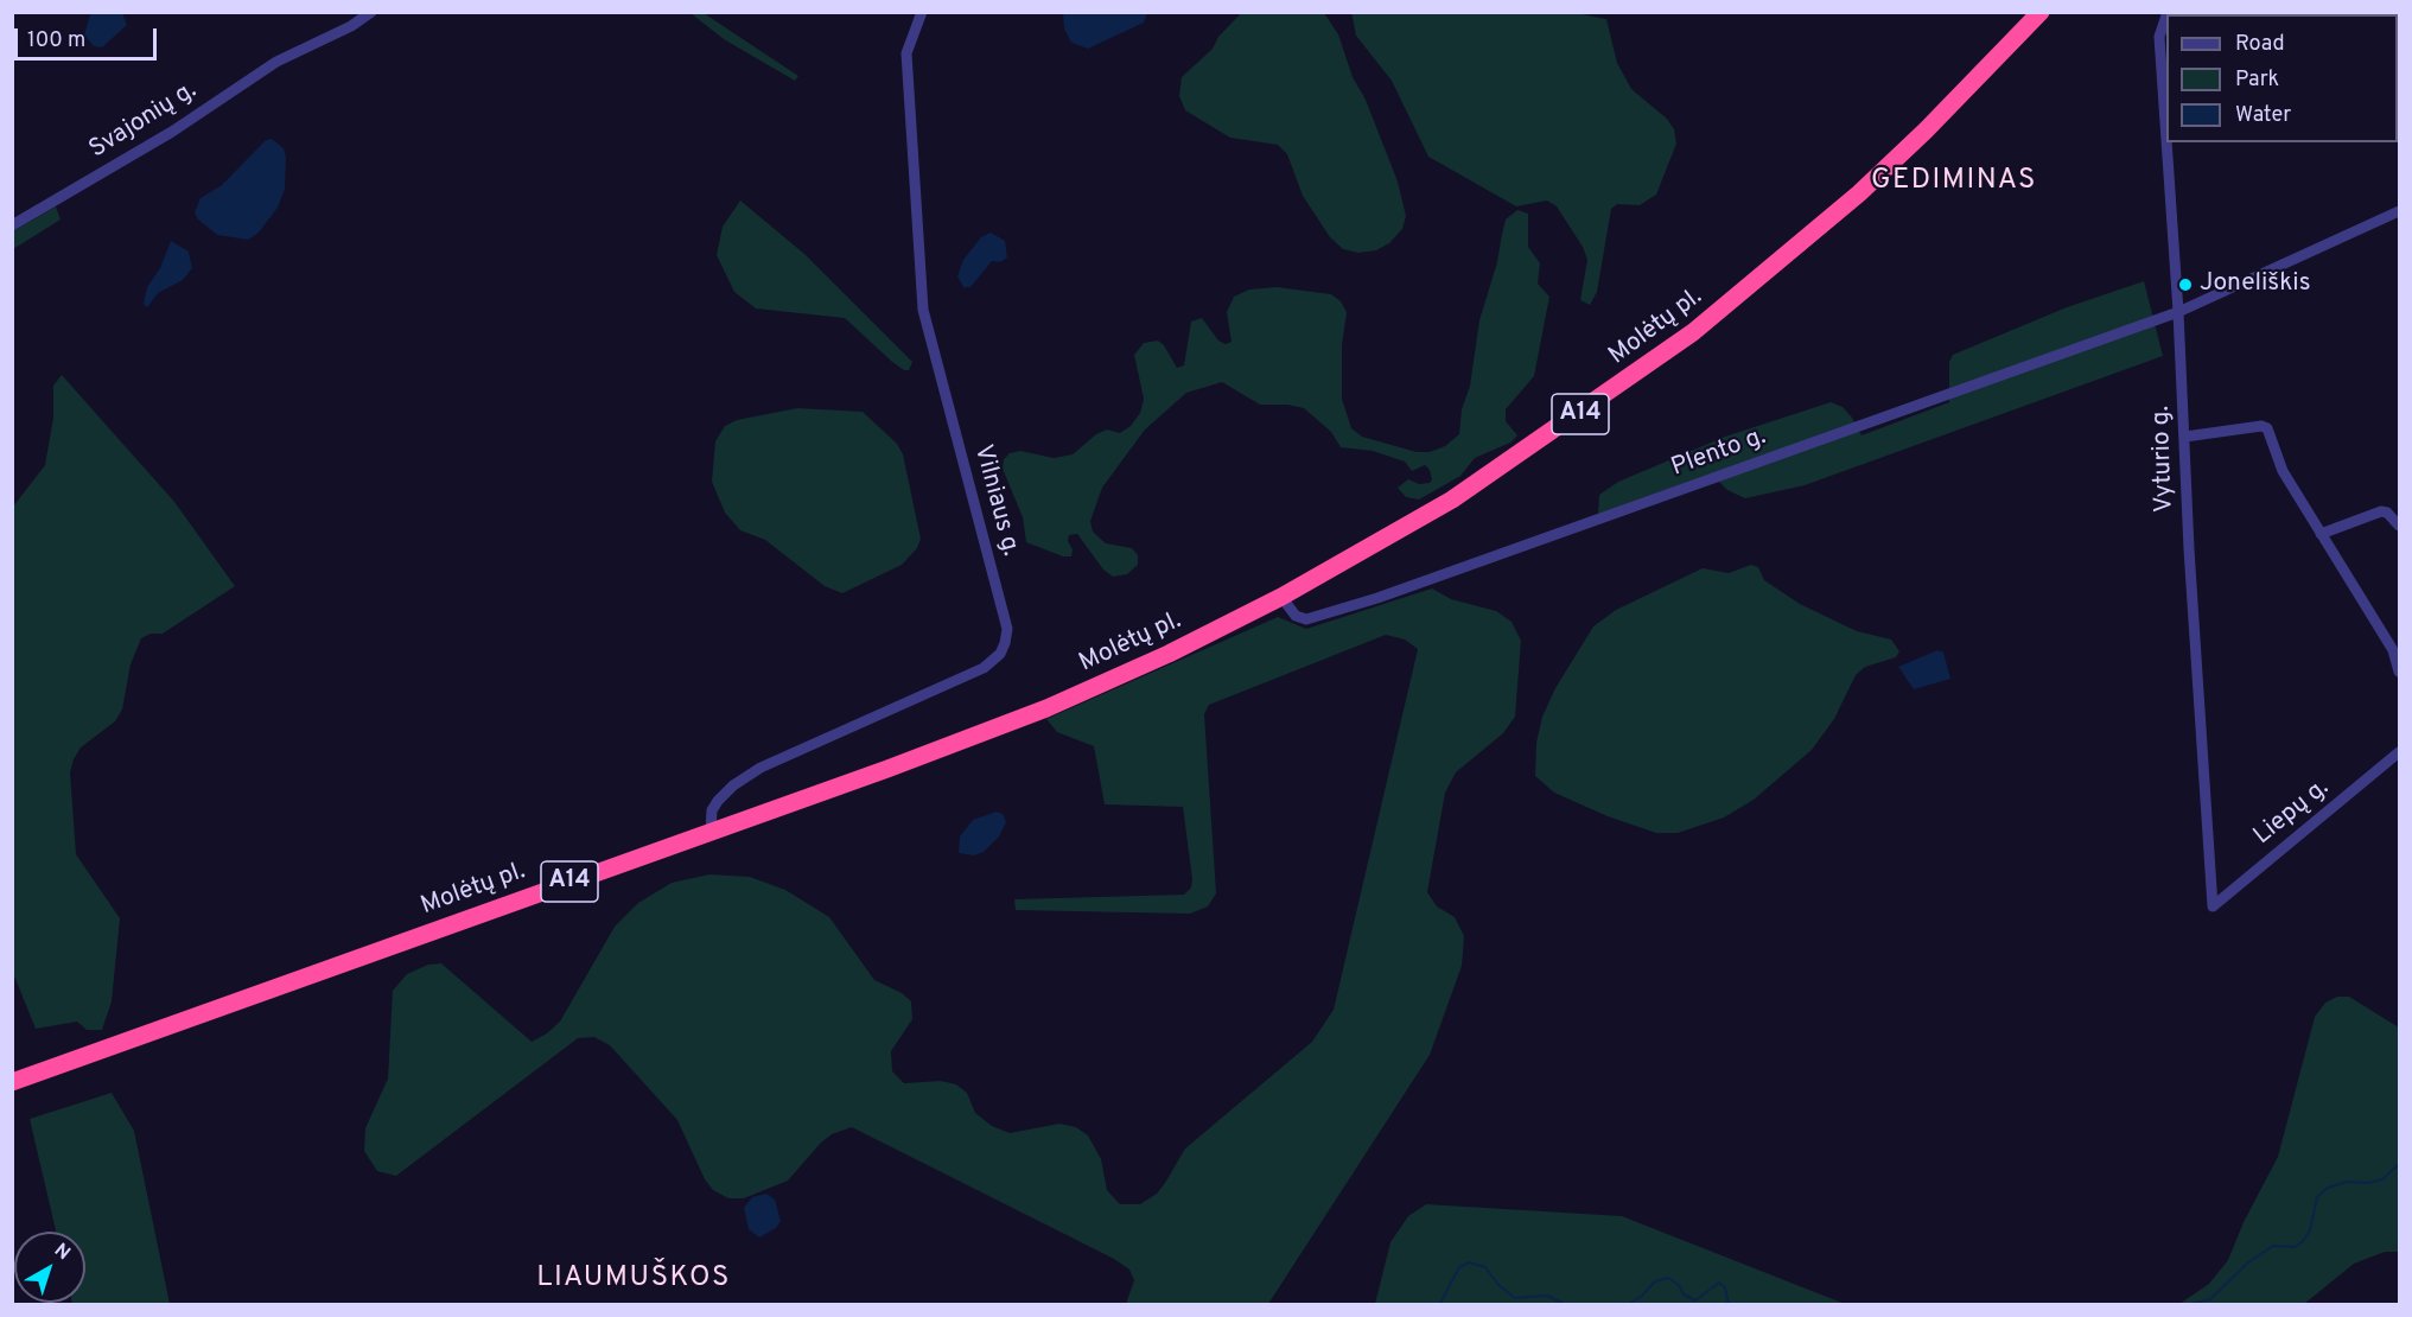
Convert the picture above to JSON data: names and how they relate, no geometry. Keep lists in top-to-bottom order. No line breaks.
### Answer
{"streets":{"highway":["Molėtų pl.","A14"],"street":["Svajonių g.","Plento g.","Vyturio g.","Vilniaus g.","Liepų g."]},"crossings":[["Molėtų pl.","Plento g."],["Molėtų pl.","Vilniaus g."],["Plento g.","Vyturio g."],["Vyturio g.","Liepų g."]],"districts":["GEDIMINAS","LIAUMUŠKOS"],"places":["Joneliškis"],"legend":["Road","Park","Water"],"scale_bar":"100 m","north":"top right"}
